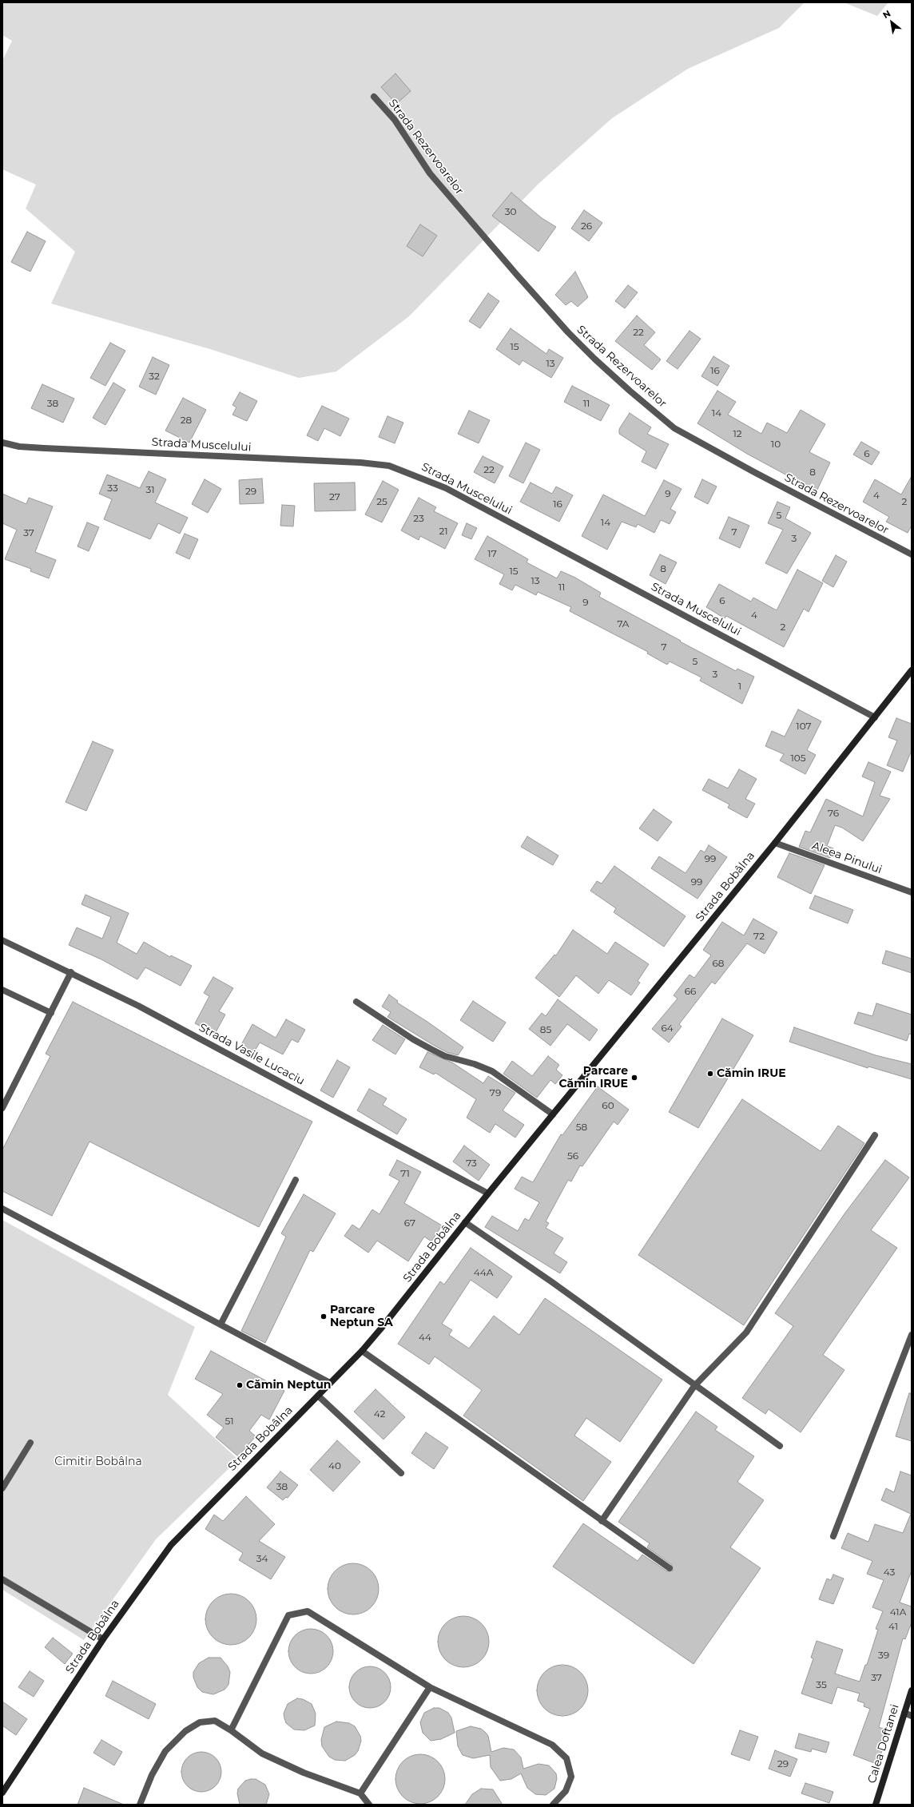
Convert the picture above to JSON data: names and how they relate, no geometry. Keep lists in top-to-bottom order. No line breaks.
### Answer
{"streets":{"main road":["Strada Bobâlna","Calea Doftanei"],"street":["Strada Rezervoarelor","Strada Muscelului","Aleea Pinului","Strada Vasile Lucaciu"]},"crossings":[["Strada Muscelului","Strada Bobâlna"],["Aleea Pinului","Strada Bobâlna"],["Strada Bobâlna","Strada Vasile Lucaciu"]],"parks":["Cimitir Bobâlna"],"places":["Cămin IRUE","Parcare Cămin IRUE","Parcare Neptun SA","Cămin Neptun"],"house_numbers":["30","26","22","15","13","16","32","38","11","14","28","12","10","6","22","8","33","31","29","9","4","27","25","2","16","5","23","14","21","7","37","3","17","8","15","13","11","6","9","4","7A","2","7","5","3","1","107","105","76","99","99","72","68","66","64","85","79","60","58","56","73","71","67","44A","44","42","51","40","38","34","43","41A","41","39","37","35","29"],"north":"top left"}
